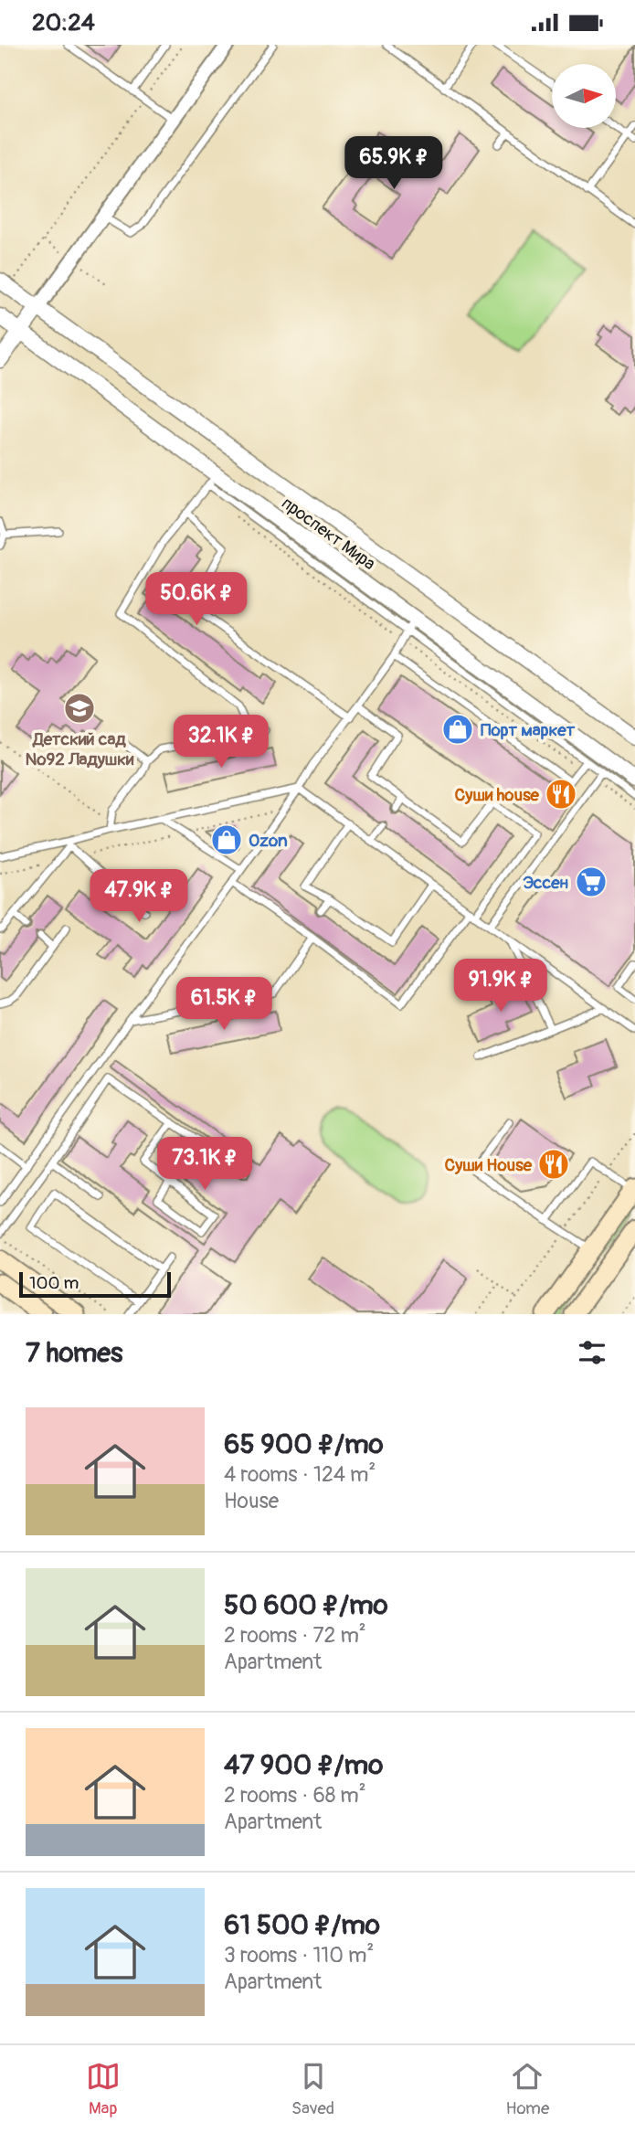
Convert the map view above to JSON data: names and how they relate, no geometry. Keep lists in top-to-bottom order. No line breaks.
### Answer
{"streets":{"street":["проспект Мира"]},"places":{"school or university":["Детский сад №92 Ладушки"],"shop":["Порт маркет","Ozon"],"restaurant":["Суши house","Суши House"],"supermarket":["Эссен"]},"scale_bar":"100 m","north":"right","page":{"status":"20:24","price":["65.9K ₽","50.6K ₽","32.1K ₽","47.9K ₽","91.9K ₽","61.5K ₽","73.1K ₽"],"scale":"100 m","heading":"7 homes","list":[{"name":"65 900 ₽/mo","note":"4 rooms · 124 m² · House"},{"name":"50 600 ₽/mo","note":"2 rooms · 72 m² · Apartment"},{"name":"47 900 ₽/mo","note":"2 rooms · 68 m² · Apartment"},{"name":"61 500 ₽/mo","note":"3 rooms · 110 m² · Apartment"}],"tabs":["Map","Saved","Home"]}}
